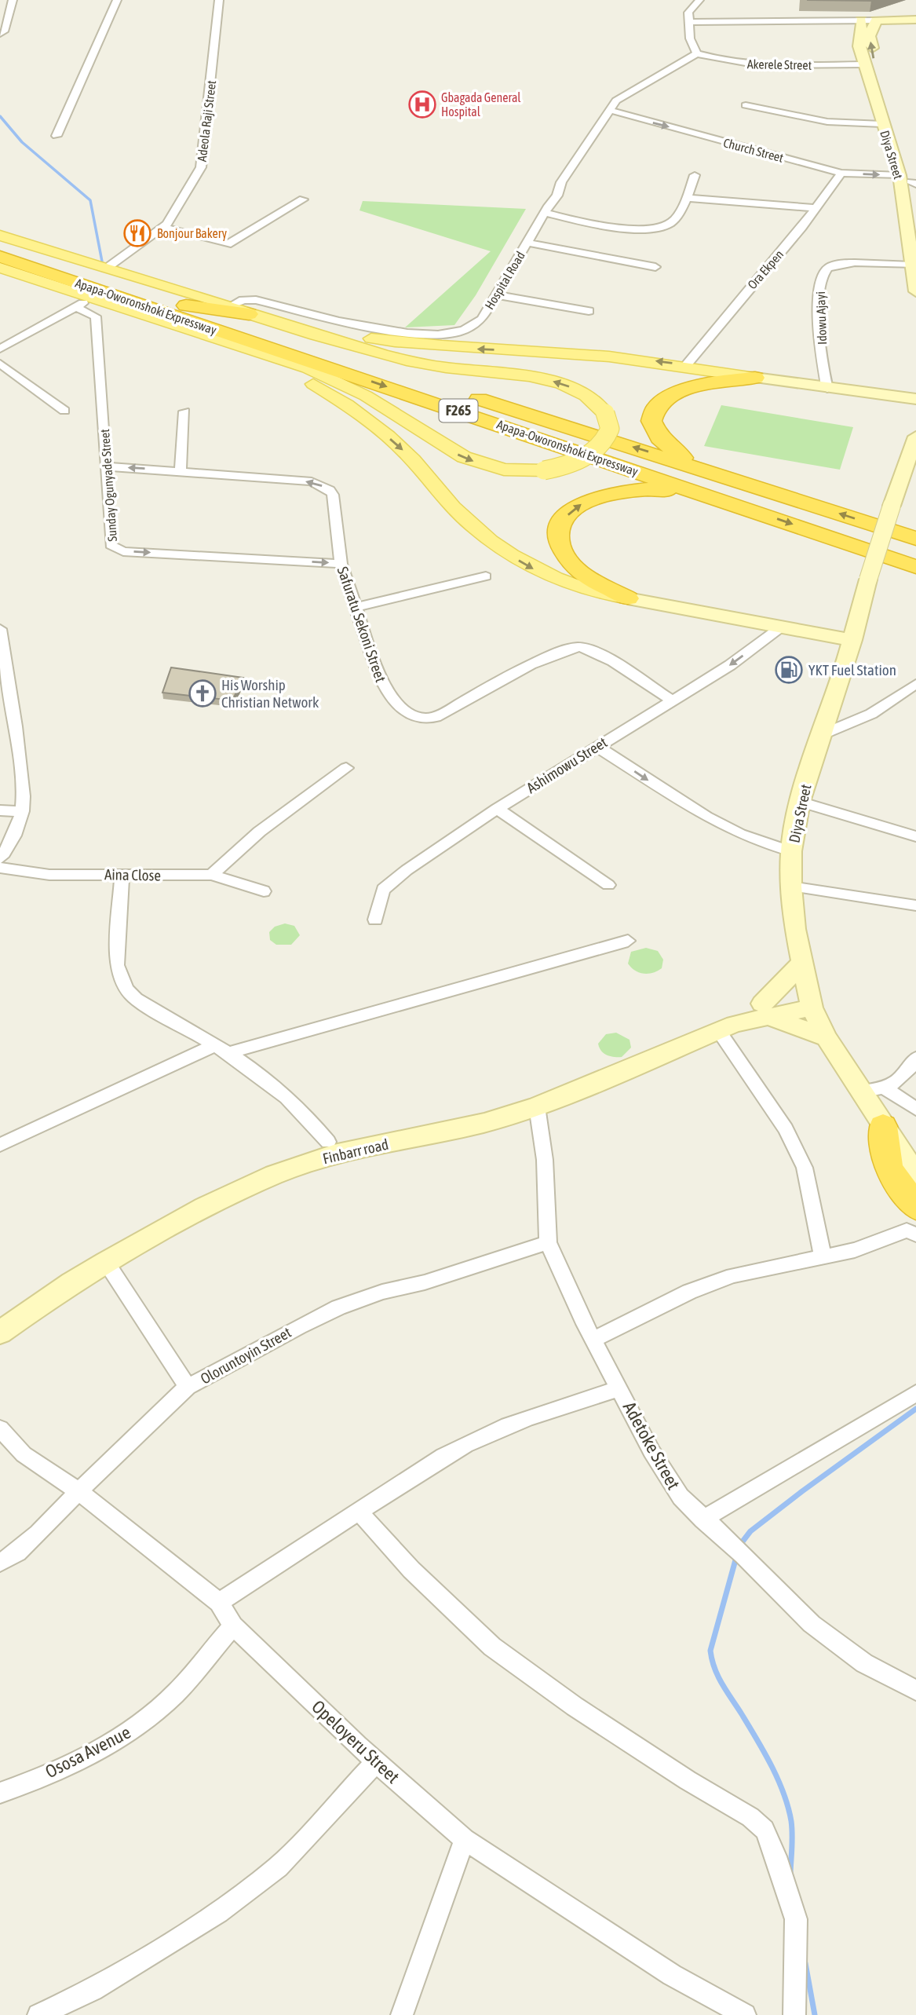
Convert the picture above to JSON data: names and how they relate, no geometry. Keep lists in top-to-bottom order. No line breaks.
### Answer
{"streets":{"highway":["Apapa-Oworonshoki Expressway","F265"],"main road":["Diya Street","Finbarr road"],"street":["Akerele Street","Adeola Raji Street","Church Street","Ora Ekpen","Hospital Road","Idowu Ajayi","Sunday Ogunyade Street","Safuratu Sekoni Street","Ashimowu Street","Aina Close","Oloruntoyin Street","Adetoke Street","Opeloyeru Street","Ososa Avenue"]},"crossings":[["Akerele Street","Diya Street"],["Akerele Street","Hospital Road"],["Adeola Raji Street","Apapa-Oworonshoki Expressway"],["Church Street","Diya Street"],["Church Street","Ora Ekpen"],["Church Street","Hospital Road"],["Diya Street","Idowu Ajayi"],["Sunday Ogunyade Street","Safuratu Sekoni Street"],["Safuratu Sekoni Street","Ashimowu Street"],["Finbarr road","Adetoke Street"],["Oloruntoyin Street","Adetoke Street"],["Oloruntoyin Street","Opeloyeru Street"],["Opeloyeru Street","Ososa Avenue"]],"one_way":["Sunday Ogunyade Street"],"places":{"hospital":["Gbagada General Hospital"],"restaurant":["Bonjour Bakery"],"fuel station":["YKT Fuel Station"],"church":["His Worship Christian Network"]}}
